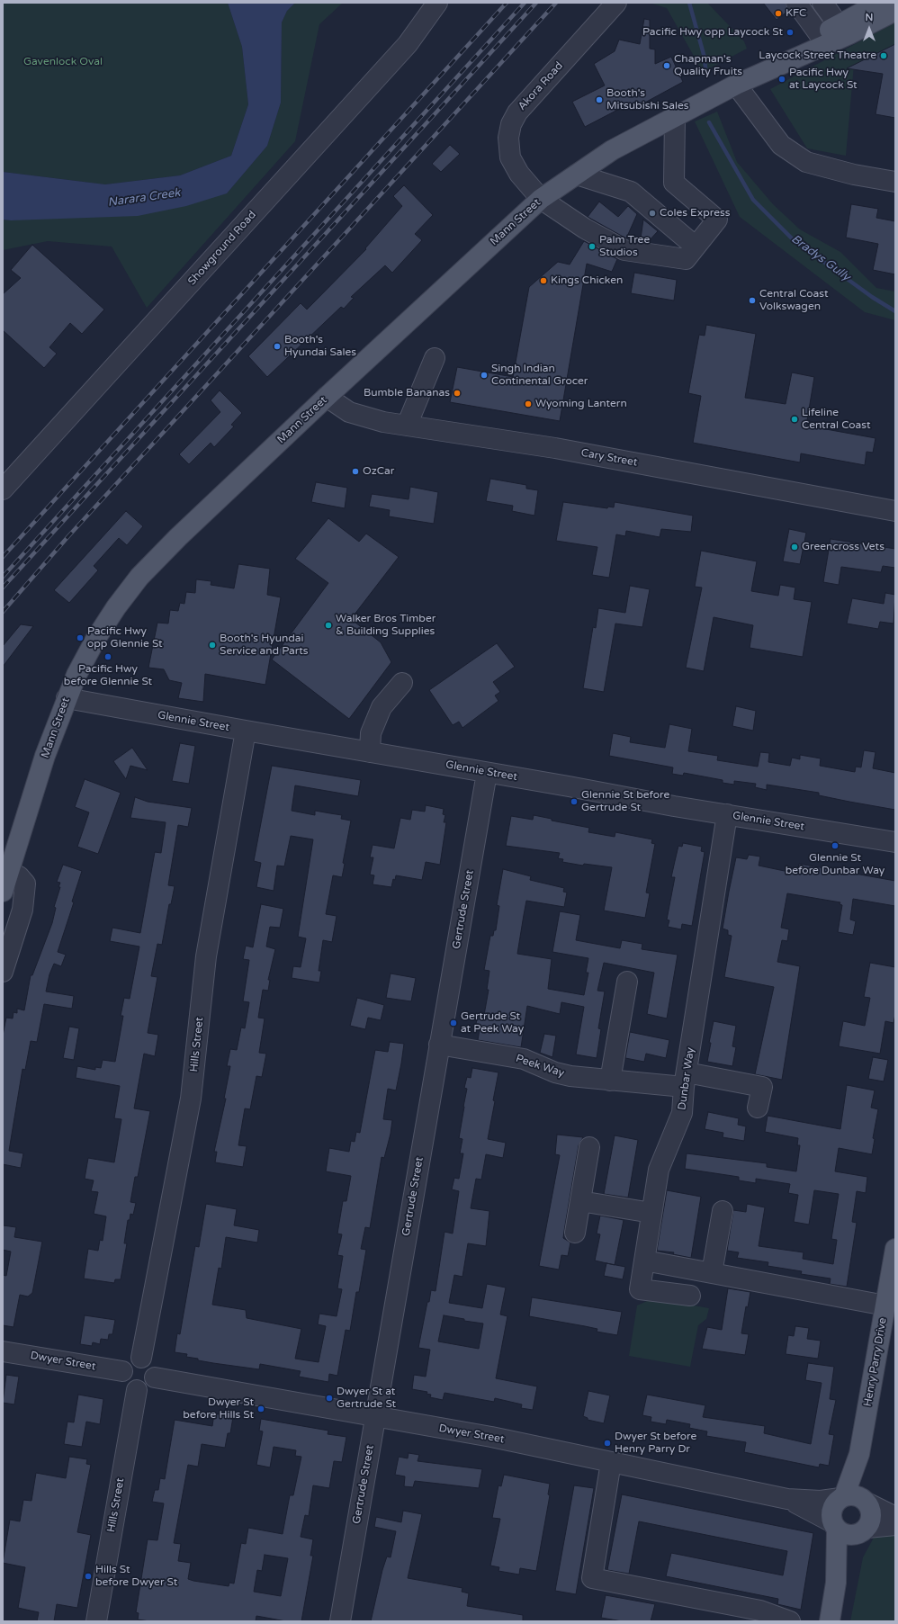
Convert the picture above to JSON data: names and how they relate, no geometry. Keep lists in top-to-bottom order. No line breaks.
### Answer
{"streets":{"main road":["Mann Street","Henry Parry Drive"],"street":["Akora Road","Showground Road","Cary Street","Glennie Street","Gertrude Street","Hills Street","Peek Way","Dunbar Way","Dwyer Street"]},"crossings":[["Akora Road","Mann Street"],["Mann Street","Cary Street"],["Mann Street","Glennie Street"],["Glennie Street","Gertrude Street"],["Glennie Street","Hills Street"],["Glennie Street","Dunbar Way"],["Gertrude Street","Peek Way"],["Gertrude Street","Dwyer Street"],["Hills Street","Dwyer Street"],["Peek Way","Dunbar Way"],["Dwyer Street","Henry Parry Drive"]],"water":["Narara Creek","Bradys Gully"],"parks":["Gavenlock Oval"],"places":["KFC","Pacific Hwy opp Laycock St","Laycock Street Theatre","Chapman's Quality Fruits","Pacific Hwy at Laycock St","Booth's Mitsubishi Sales","Coles Express","Palm Tree Studios","Kings Chicken","Central Coast Volkswagen","Booth's Hyundai Sales","Singh Indian Continental Grocer","Bumble Bananas","Wyoming Lantern","Lifeline Central Coast","OzCar","Greencross Vets","Walker Bros Timber & Building Supplies","Pacific Hwy opp Glennie St","Booth's Hyundai Service and Parts","Pacific Hwy before Glennie St","Glennie St before Gertrude St","Glennie St before Dunbar Way","Gertrude St at Peek Way","Dwyer St at Gertrude St","Dwyer St before Hills St","Dwyer St before Henry Parry Dr","Hills St before Dwyer St"],"north":"top"}
